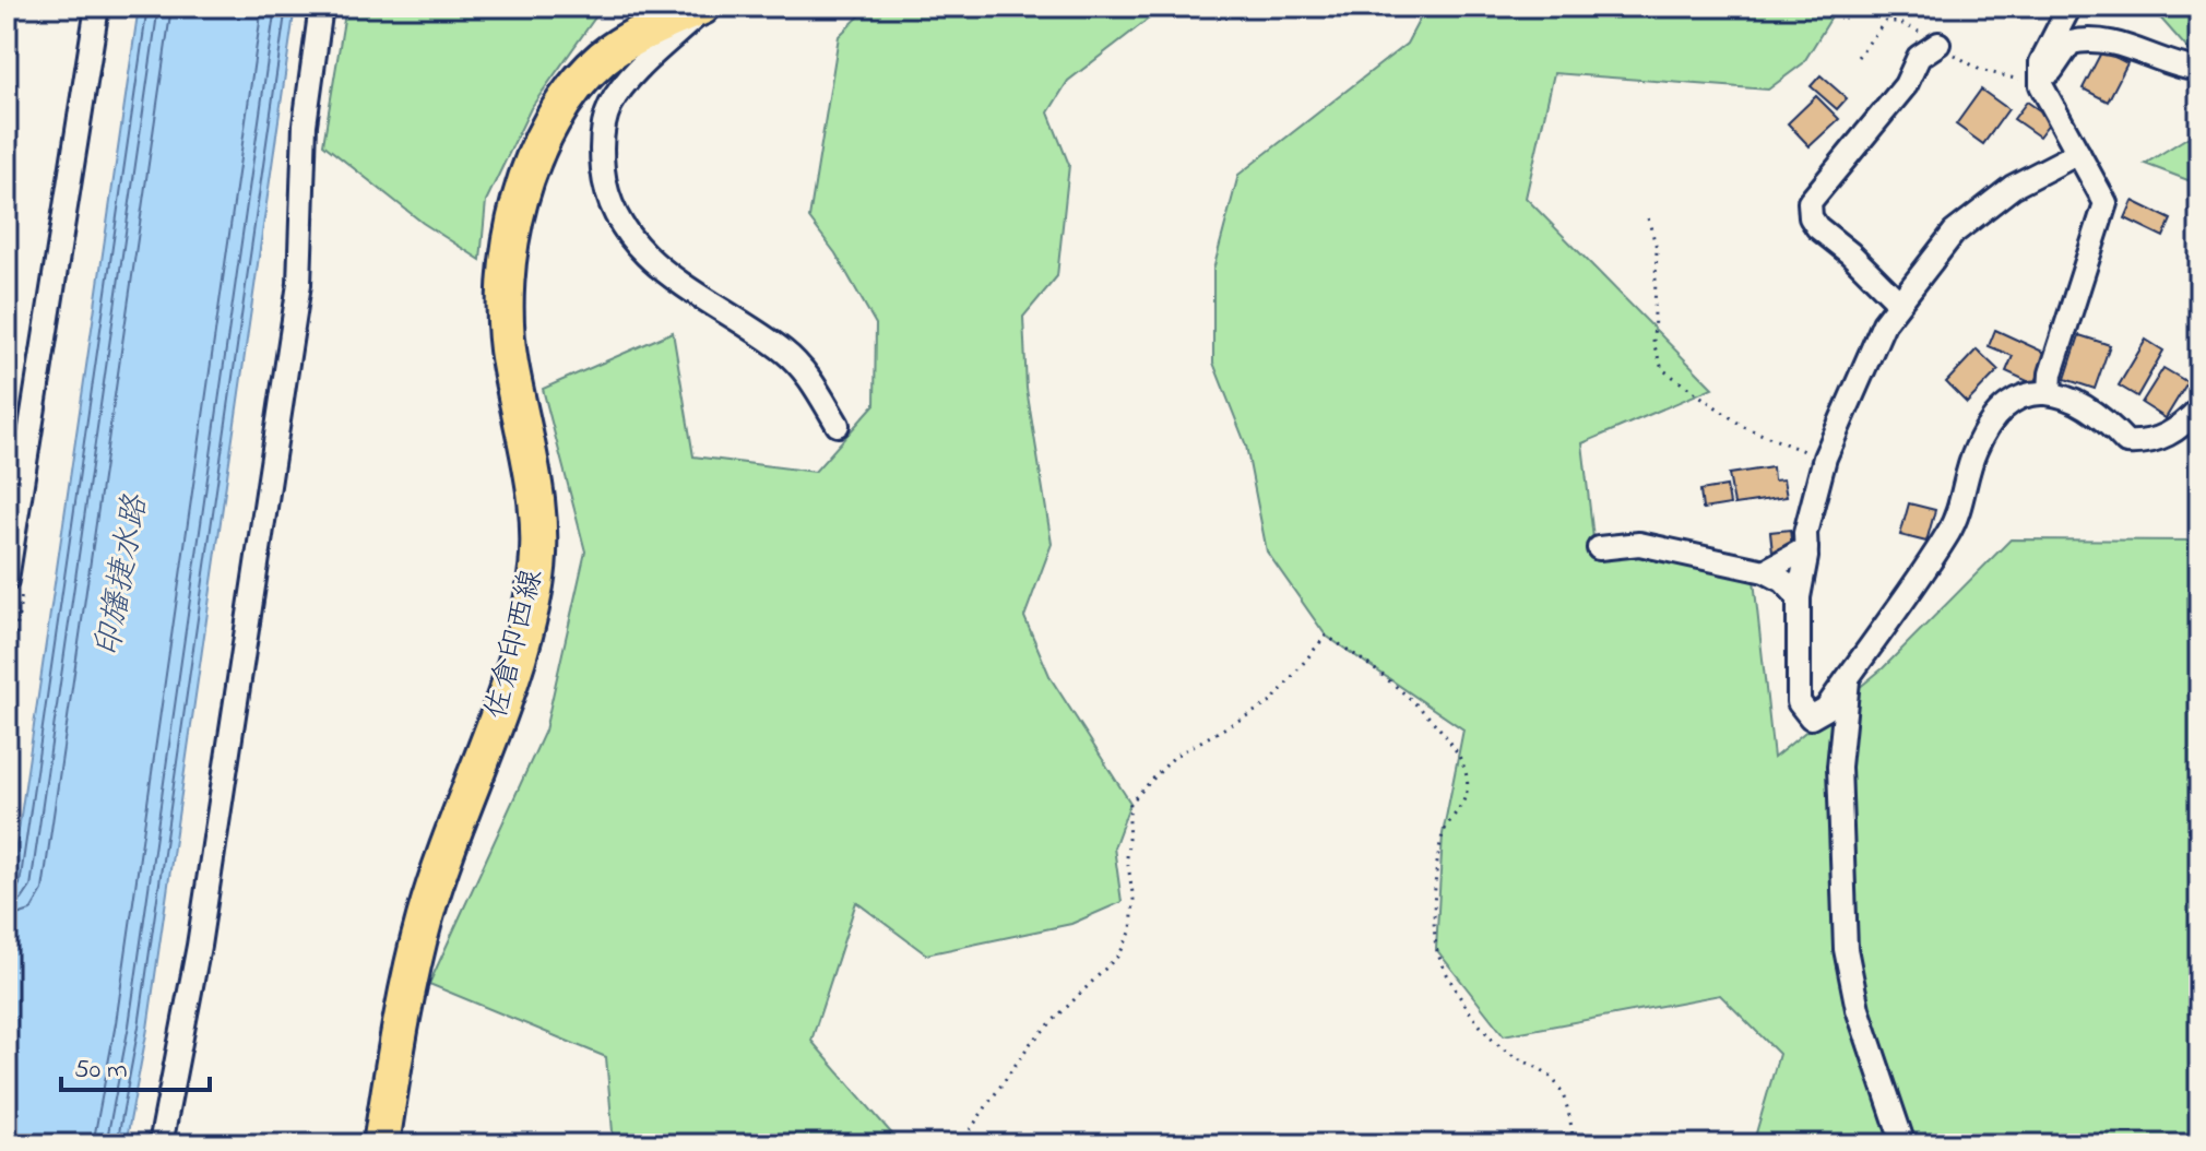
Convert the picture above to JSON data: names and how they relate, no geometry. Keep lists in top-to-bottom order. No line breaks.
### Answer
{"streets":{"main road":["佐倉印西線"]},"water":["印旛捷水路"],"scale_bar":"50 m"}
